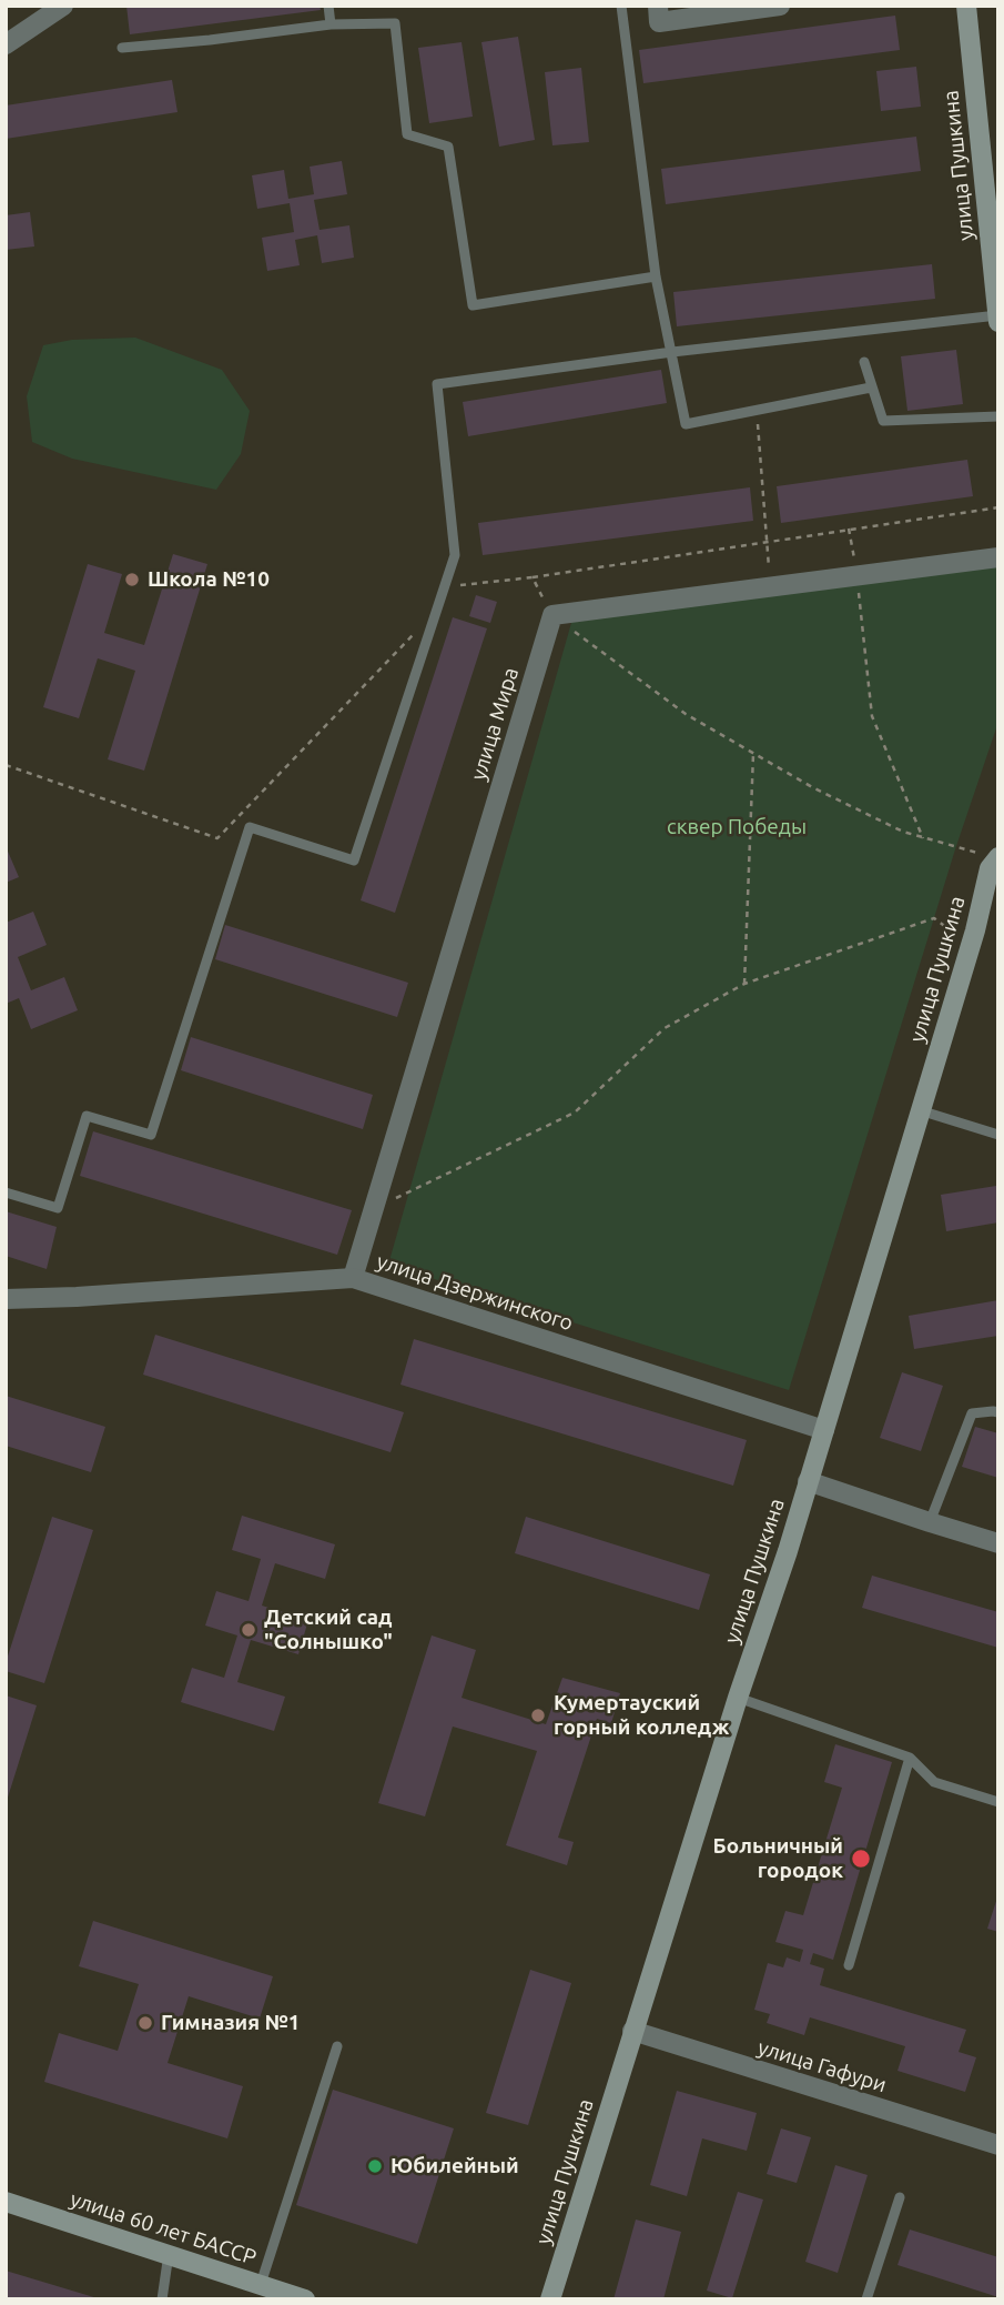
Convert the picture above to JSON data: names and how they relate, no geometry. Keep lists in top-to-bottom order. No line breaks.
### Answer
{"streets":{"main road":["улица Пушкина","улица 60 лет БАССР"],"street":["улица Мира","улица Дзержинского","улица Гафури"]},"crossings":[["улица Пушкина","улица Дзержинского"],["улица Пушкина","улица Гафури"],["улица Мира","улица Дзержинского"]],"parks":["сквер Победы"],"places":["Школа №10","Детский сад \"Солнышко\"","Кумертауский горный колледж","Больничный городок","Гимназия №1","Юбилейный"]}
